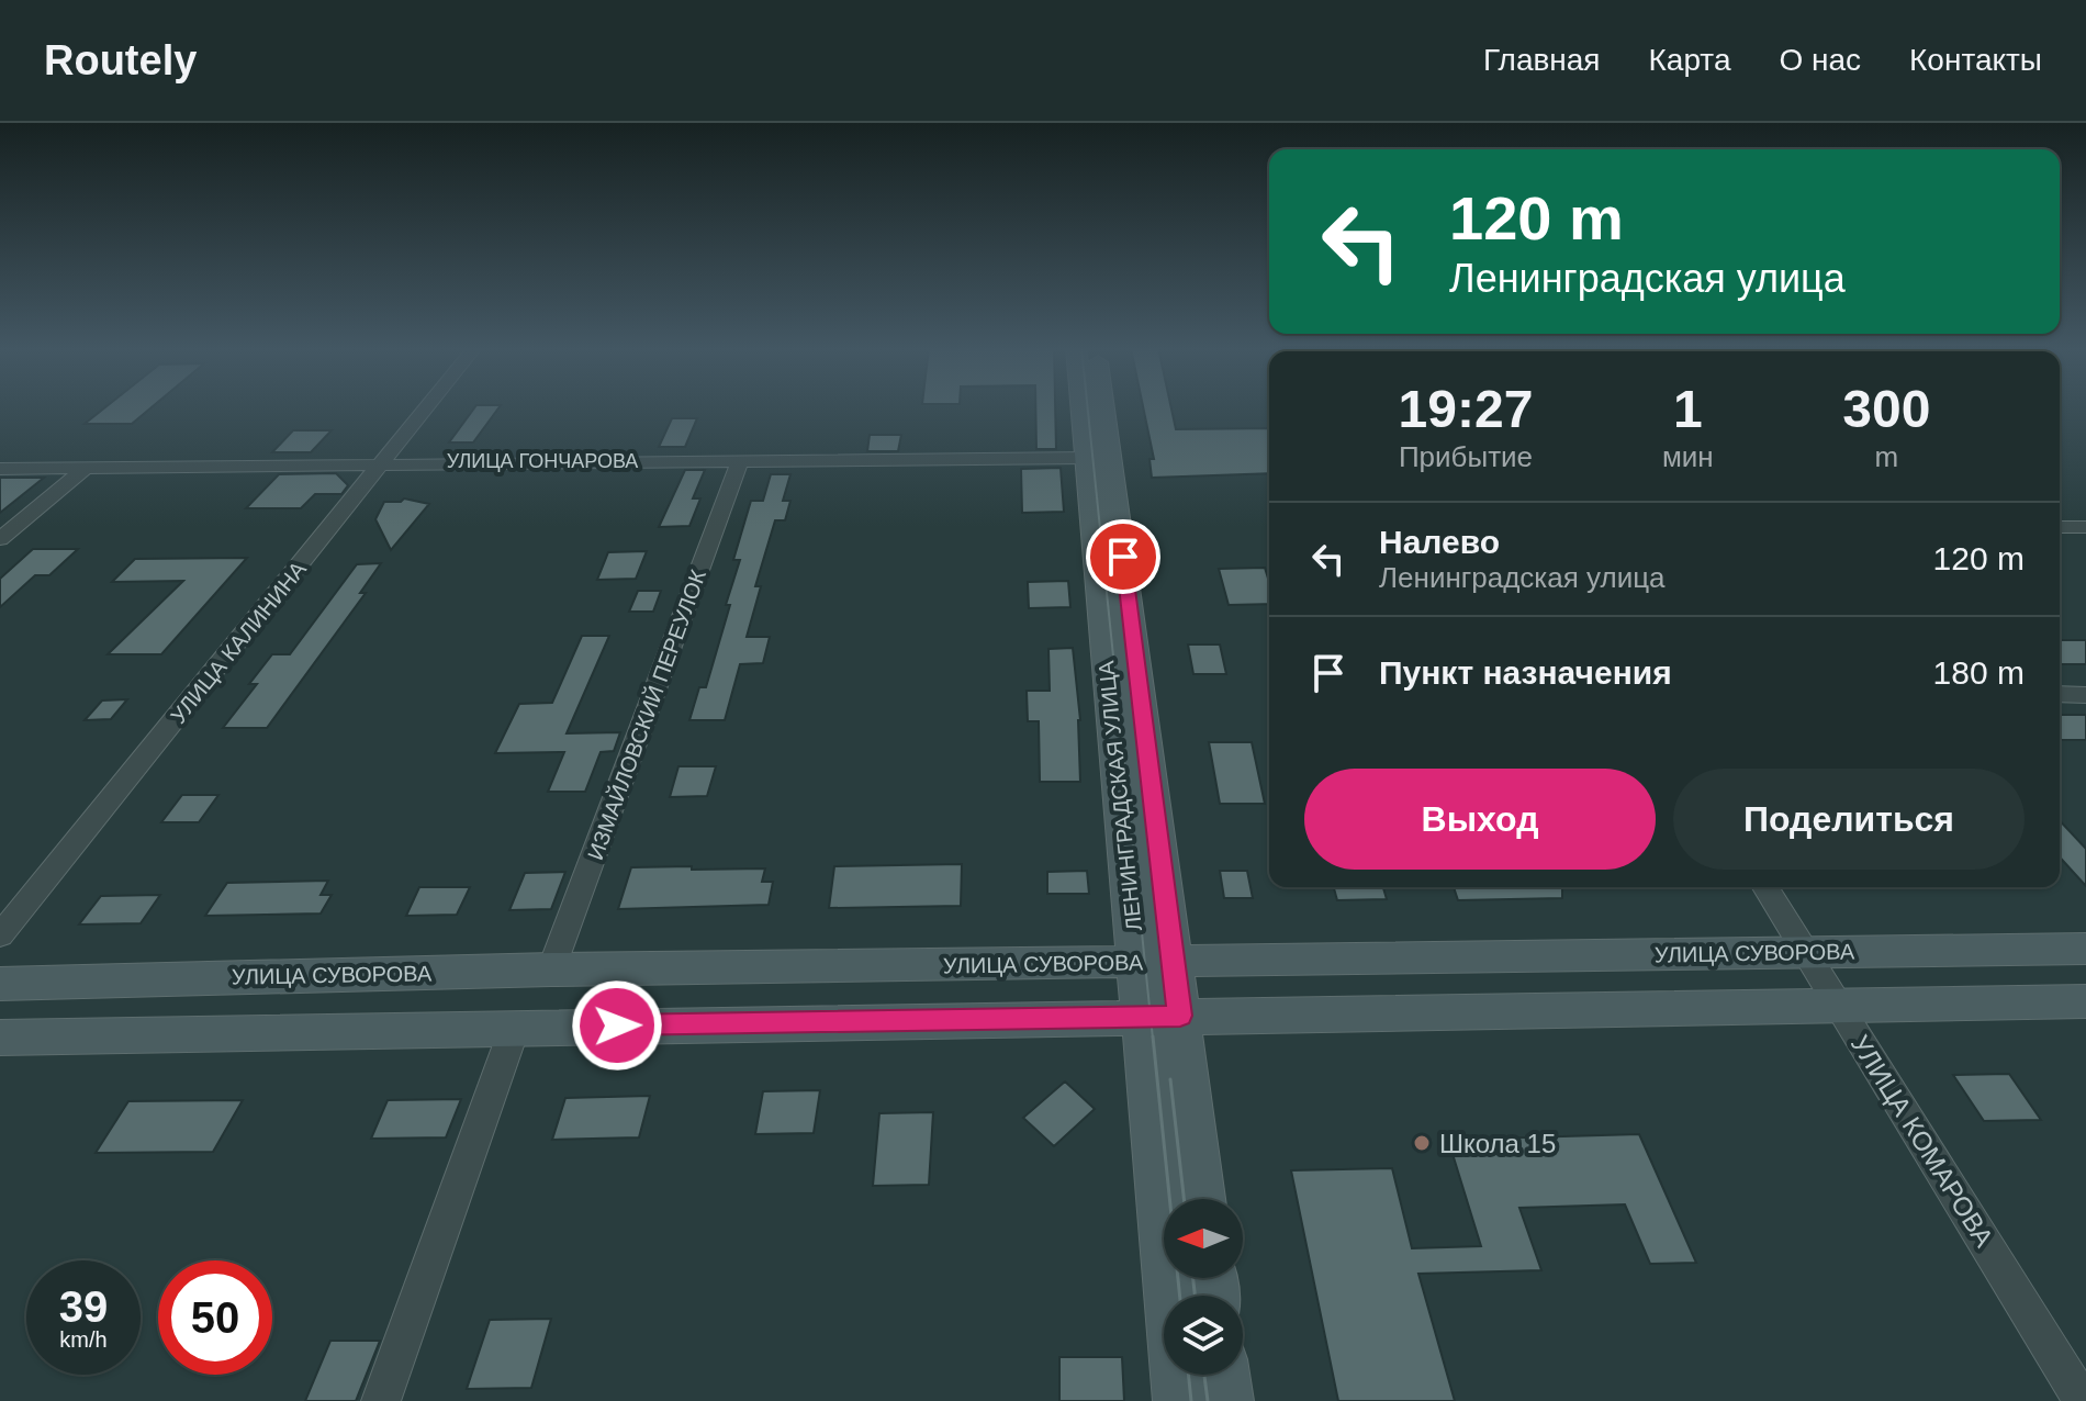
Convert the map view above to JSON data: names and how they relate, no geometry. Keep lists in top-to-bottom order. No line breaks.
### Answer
{"streets":{"main road":["ЛЕНИНГРАДСКАЯ УЛИЦА","УЛИЦА СУВОРОВА"],"street":["УЛИЦА ГОНЧАРОВА","УЛИЦА КАЛИНИНА","ИЗМАЙЛОВСКИЙ ПЕРЕУЛОК","УЛИЦА КОМАРОВА"]},"crossings":[["УЛИЦА ГОНЧАРОВА","УЛИЦА КАЛИНИНА"],["УЛИЦА ГОНЧАРОВА","ИЗМАЙЛОВСКИЙ ПЕРЕУЛОК"],["УЛИЦА ГОНЧАРОВА","ЛЕНИНГРАДСКАЯ УЛИЦА"],["ИЗМАЙЛОВСКИЙ ПЕРЕУЛОК","УЛИЦА СУВОРОВА"],["ЛЕНИНГРАДСКАЯ УЛИЦА","УЛИЦА СУВОРОВА"],["УЛИЦА СУВОРОВА","УЛИЦА КОМАРОВА"]],"places":["Школа 15"],"north":"left","page":{"header":"Routely","nav":["Главная","Карта","О нас","Контакты"],"turn":["120 m","Ленинградская улица"],"eta":["19:27","Прибытие","1","мин","300","m"],"list":[{"name":"Налево","note":"Ленинградская улица","value":"120 m"},{"name":"Пункт назначения","value":"180 m"}],"buttons":["Выход","Поделиться"],"speed":"39 km/h","limit":"50"}}
